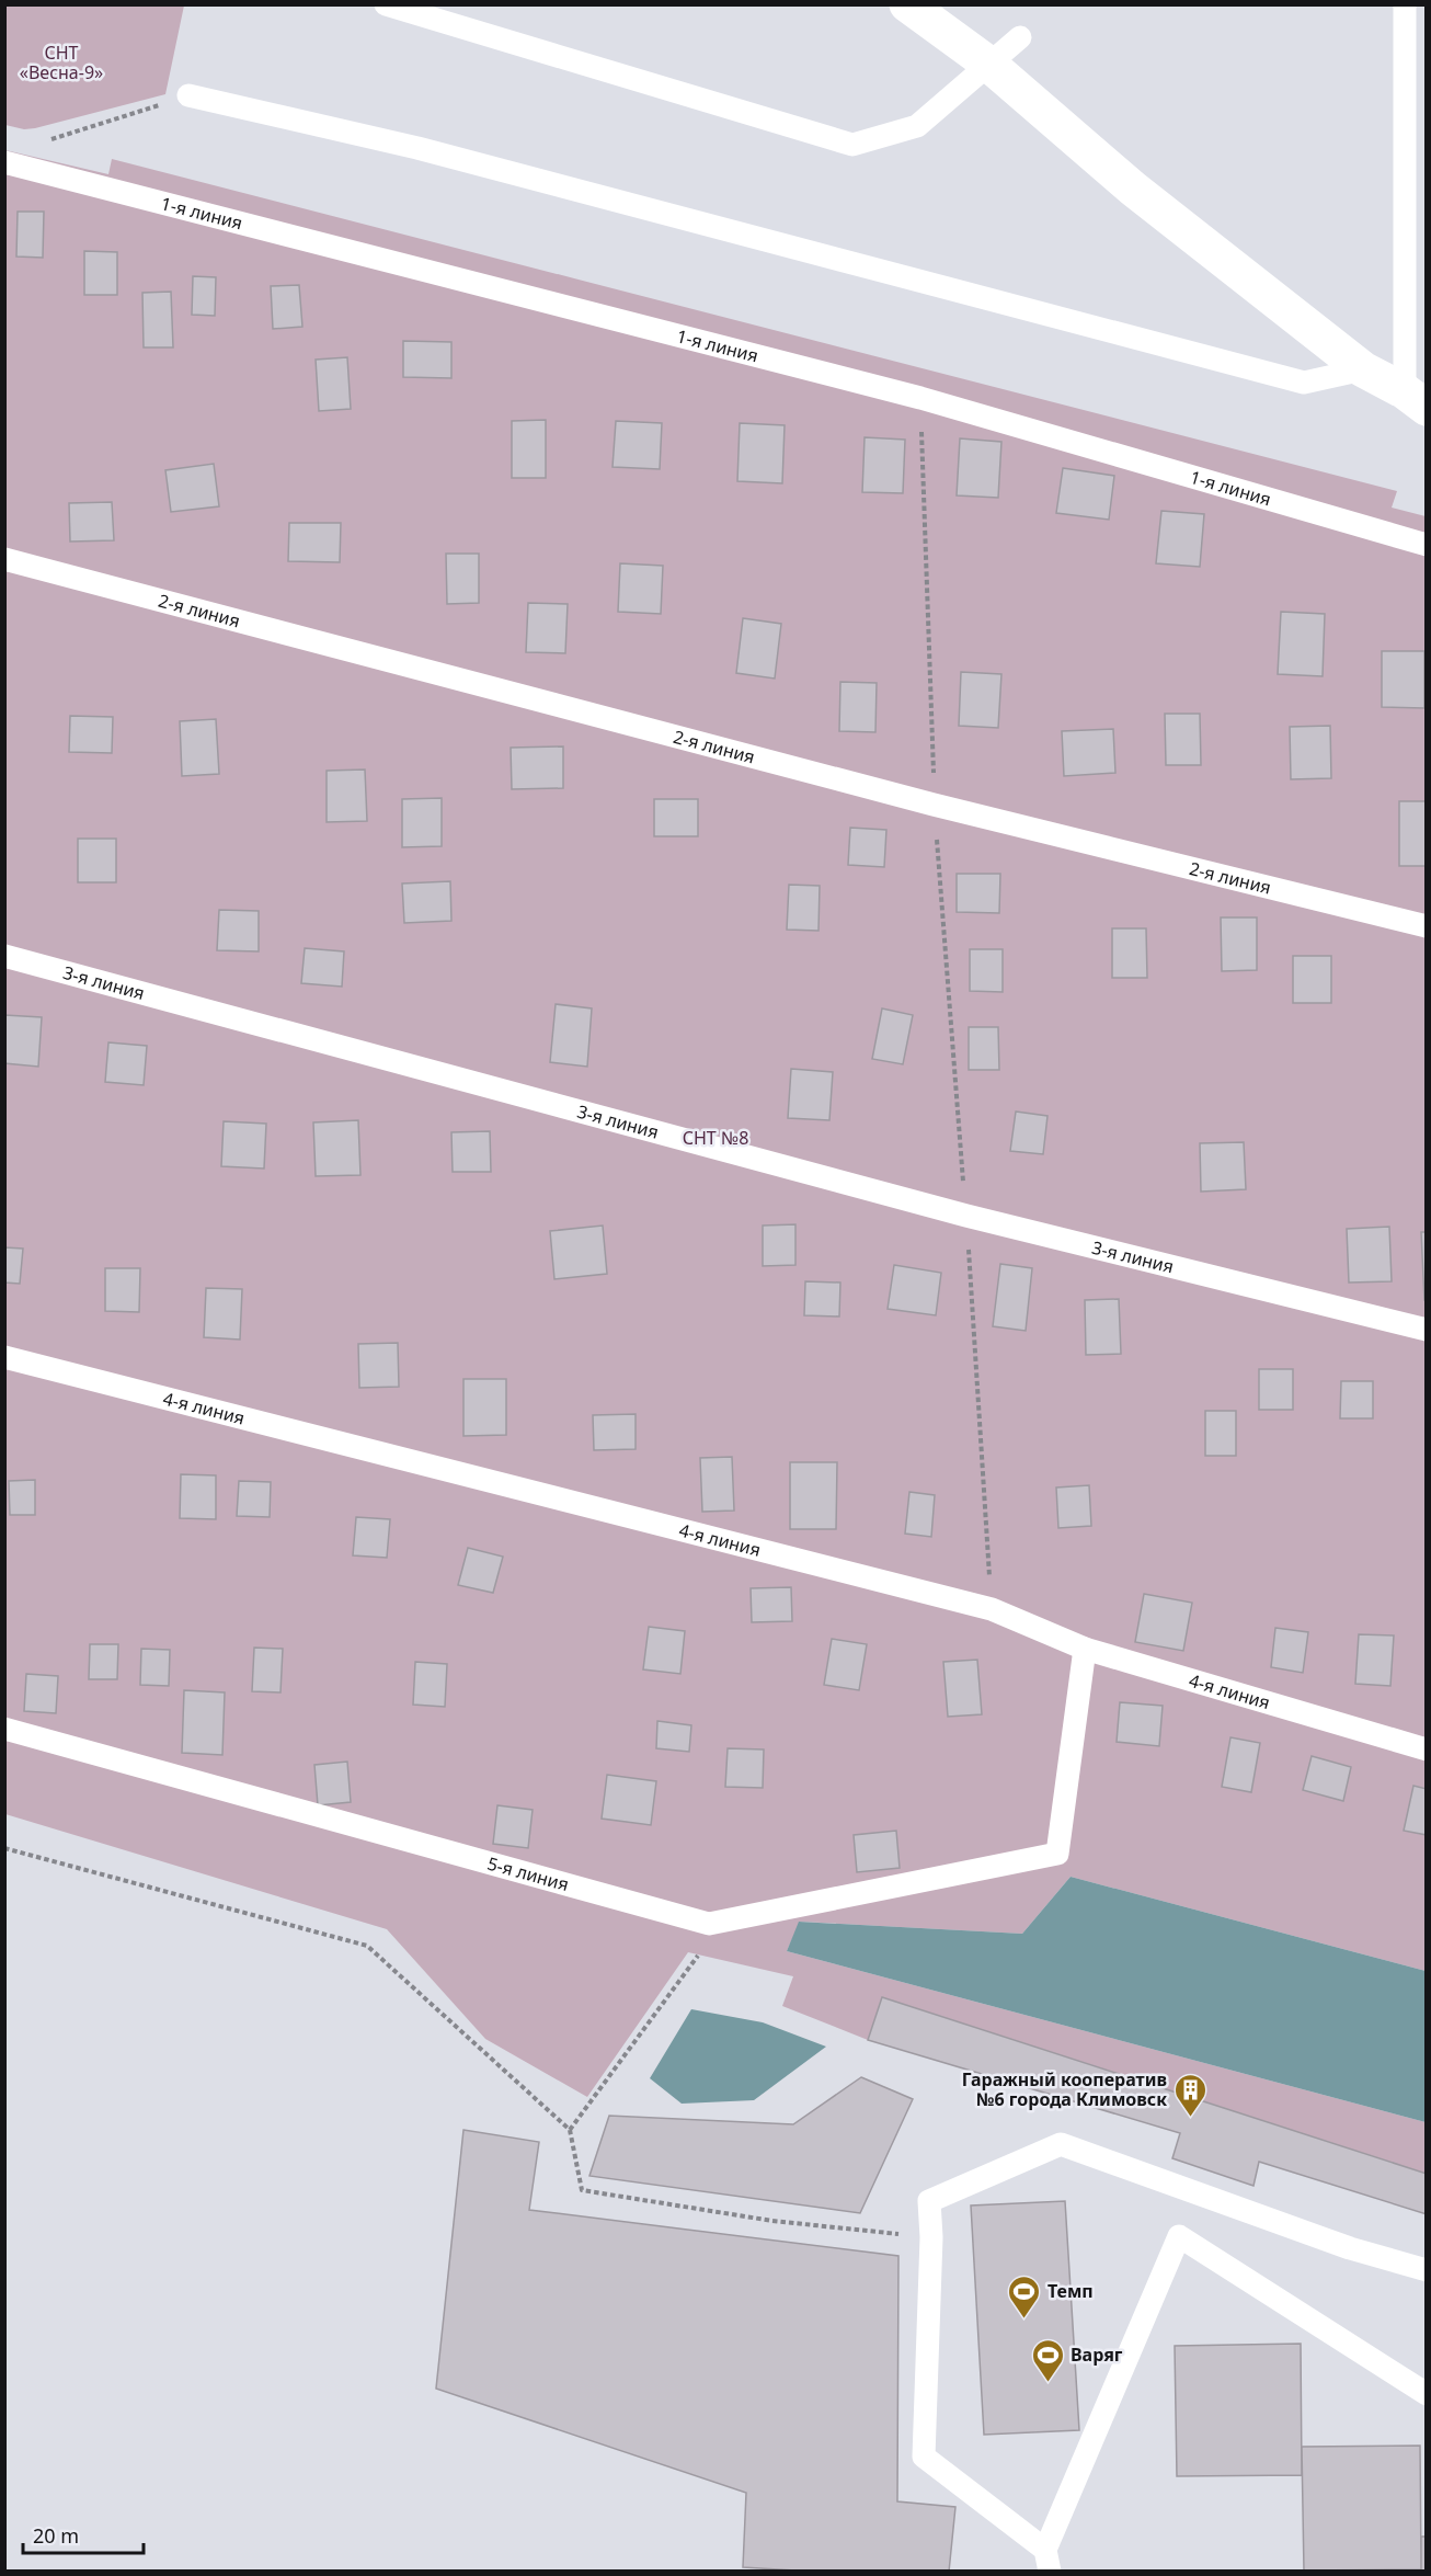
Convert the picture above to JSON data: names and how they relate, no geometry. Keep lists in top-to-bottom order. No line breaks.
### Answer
{"streets":{"lane":["1-я линия","2-я линия","3-я линия","4-я линия","5-я линия"]},"crossings":[["4-я линия","5-я линия"]],"parks":["СНТ «Весна-9»","СНТ №8"],"places":{"building":["Гаражный кооператив №6 города Климовск"],"sports":["Темп","Варяг"]},"scale_bar":"20 m"}
